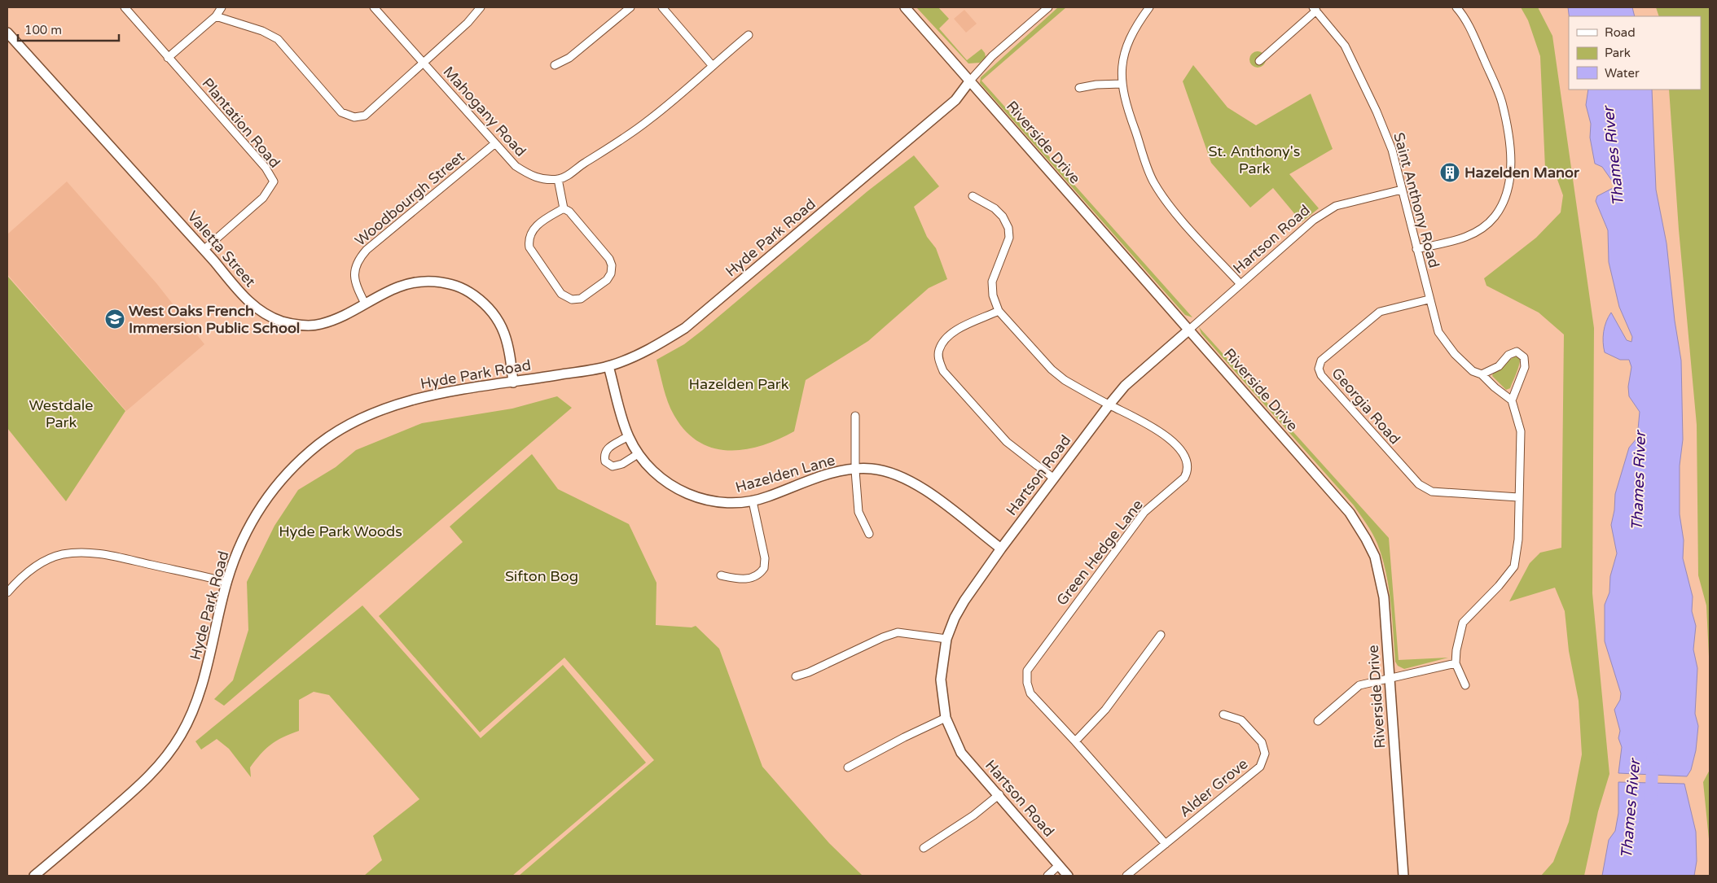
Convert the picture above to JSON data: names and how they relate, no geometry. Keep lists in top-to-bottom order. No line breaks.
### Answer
{"streets":{"main road":["Riverside Drive","Hyde Park Road","Hartson Road","Valetta Street","Hazelden Lane"],"street":["Mahogany Road","Plantation Road","Woodbourgh Street","Saint Anthony Road","Georgia Road","Green Hedge Lane","Alder Grove"]},"crossings":[["Mahogany Road","Woodbourgh Street"],["Plantation Road","Valetta Street"],["Riverside Drive","Hyde Park Road"],["Riverside Drive","Hartson Road"],["Woodbourgh Street","Valetta Street"],["Saint Anthony Road","Hartson Road"],["Saint Anthony Road","Georgia Road"],["Hyde Park Road","Valetta Street"],["Hyde Park Road","Hazelden Lane"],["Hartson Road","Hazelden Lane"],["Hartson Road","Green Hedge Lane"],["Green Hedge Lane","Alder Grove"]],"water":["Thames River"],"parks":["St. Anthony's Park","Hazelden Park","Westdale Park","Hyde Park Woods","Sifton Bog"],"places":{"building":["Hazelden Manor"],"school or university":["West Oaks French Immersion Public School"]},"legend":["Road","Park","Water"],"scale_bar":"100 m"}
